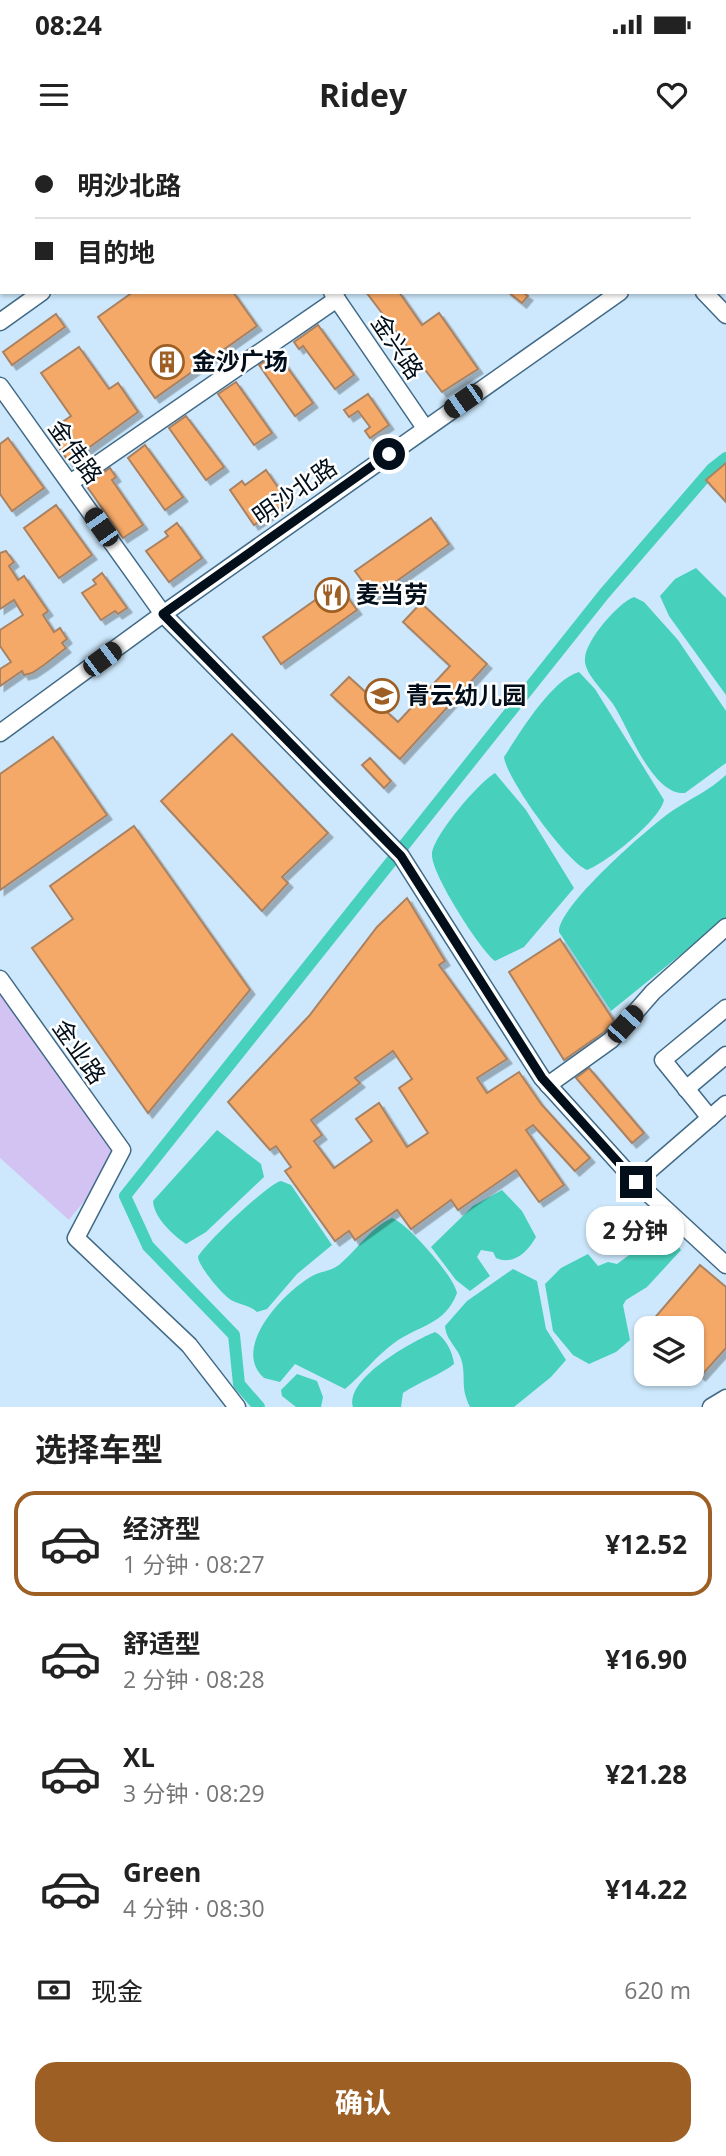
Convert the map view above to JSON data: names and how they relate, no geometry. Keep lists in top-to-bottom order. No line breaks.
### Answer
{"streets":{"street":["金兴路","金伟路","明沙北路","金业路"]},"crossings":[["金兴路","明沙北路"],["金伟路","明沙北路"]],"places":{"building":["金沙广场"],"restaurant":["麦当劳"],"school or university":["青云幼儿园"]},"page":{"status":"08:24","header":"Ridey","banner":["明沙北路","目的地"],"bubble":"2 分钟","heading":"选择车型","list":[{"name":"经济型","note":"1 分钟 · 08:27","value":"¥12.52"},{"name":"舒适型","note":"2 分钟 · 08:28","value":"¥16.90"},{"name":"XL","note":"3 分钟 · 08:29","value":"¥21.28"},{"name":"Green","note":"4 分钟 · 08:30","value":"¥14.22"}],"pay":["现金","620 m"],"buttons":"确认"}}
